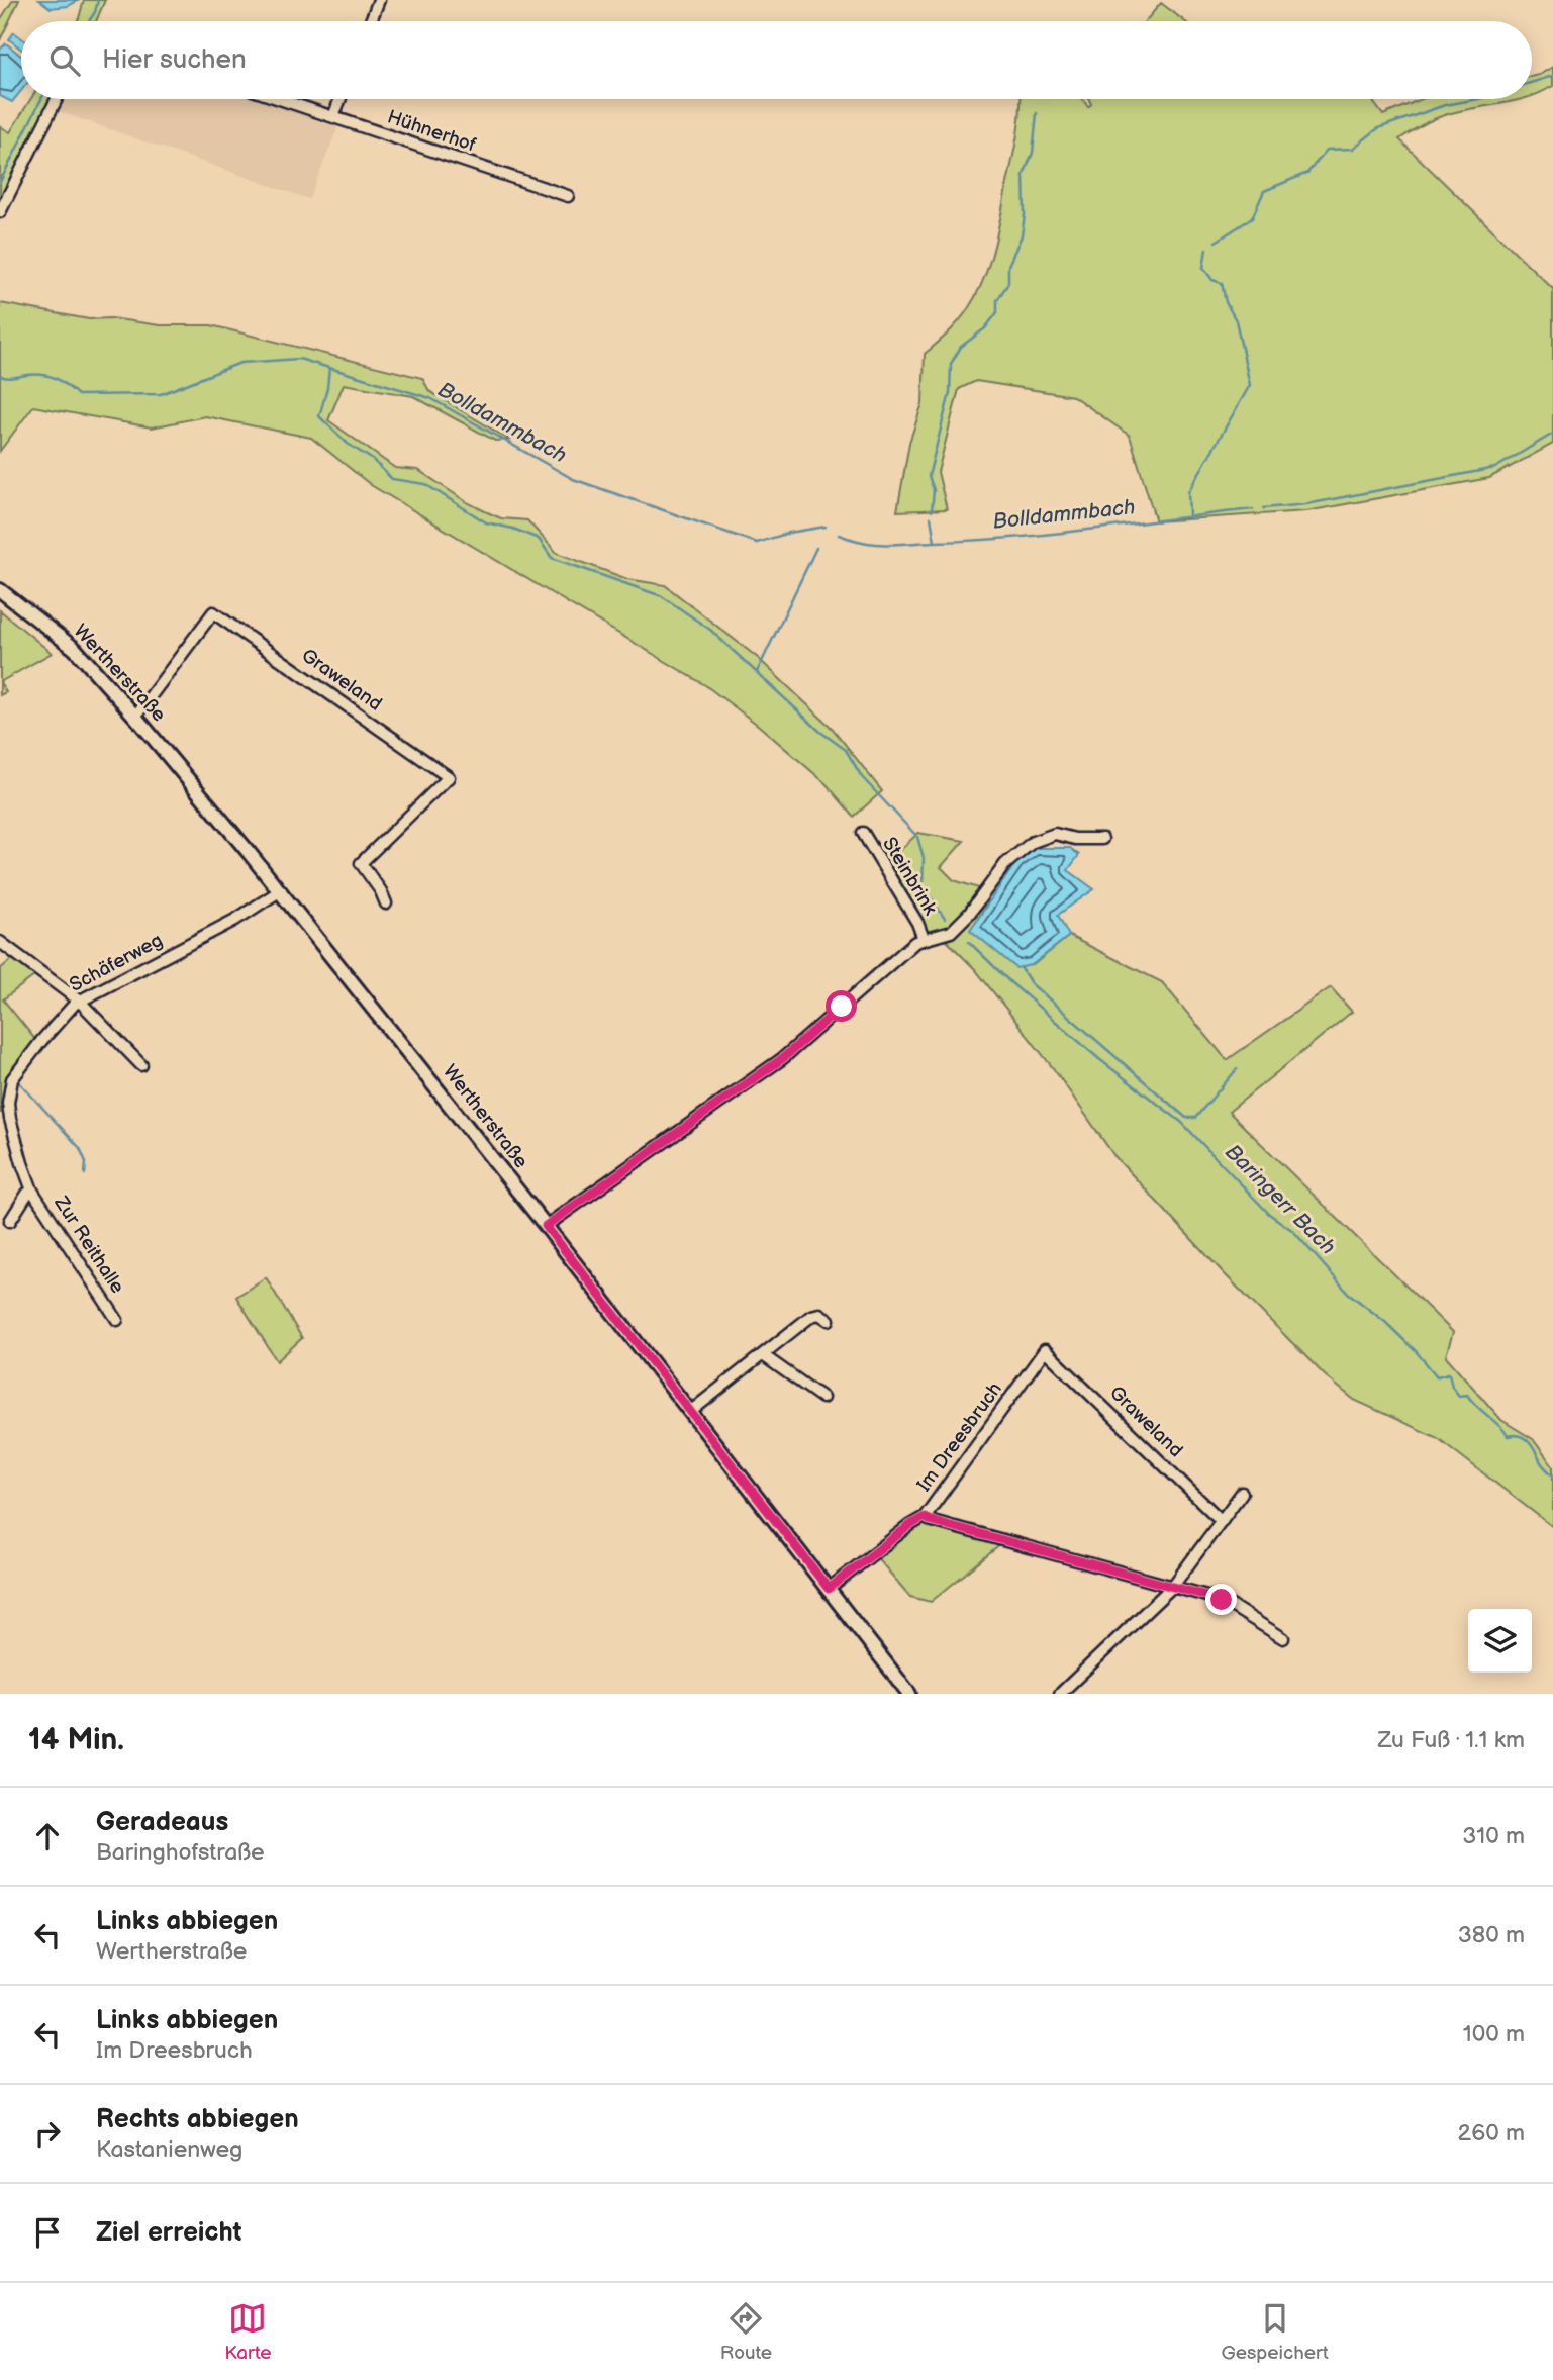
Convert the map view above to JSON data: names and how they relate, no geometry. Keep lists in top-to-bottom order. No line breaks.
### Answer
{"streets":{"main road":["Wertherstraße"],"street":["Hühnerhof","Graweland","Steinbrink","Schäferweg","Zur Reithalle","Im Dreesbruch"]},"crossings":[["Wertherstraße","Graweland"],["Wertherstraße","Schäferweg"],["Wertherstraße","Im Dreesbruch"],["Graweland","Im Dreesbruch"],["Schäferweg","Zur Reithalle"]],"water":["Bolldammbach","Baringerr Bach"],"page":{"search":"Hier suchen","heading":["14 Min.","Zu Fuß · 1.1 km"],"list":[["Geradeaus","Baringhofstraße","310 m"],["Links abbiegen","Wertherstraße","380 m"],["Links abbiegen","Im Dreesbruch","100 m"],["Rechts abbiegen","Kastanienweg","260 m"],"Ziel erreicht"],"nav":["Karte","Route","Gespeichert"]}}
